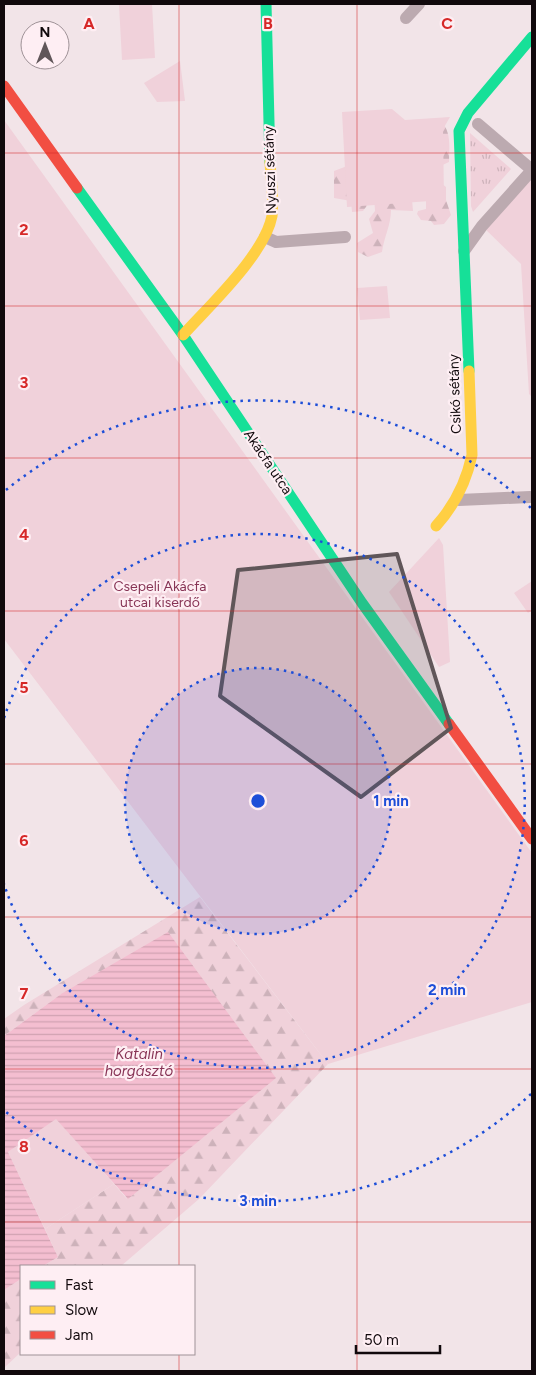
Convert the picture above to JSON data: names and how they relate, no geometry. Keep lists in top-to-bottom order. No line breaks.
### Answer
{"streets":{"street":["Nyuszi sétány","Csikó sétány","Akácfa utca"]},"crossings":[["Nyuszi sétány","Akácfa utca"]],"water":["Katalin horgásztó"],"parks":["Csepeli Akácfa utcai kiserdő"],"legend":["Fast","Slow","Jam"],"scale_bar":"50 m","north":"top","grid":{"columns":["A","B","C"],"rows":["2","3","4","5","6","7","8"]},"rings":["1 min","2 min","3 min"]}
